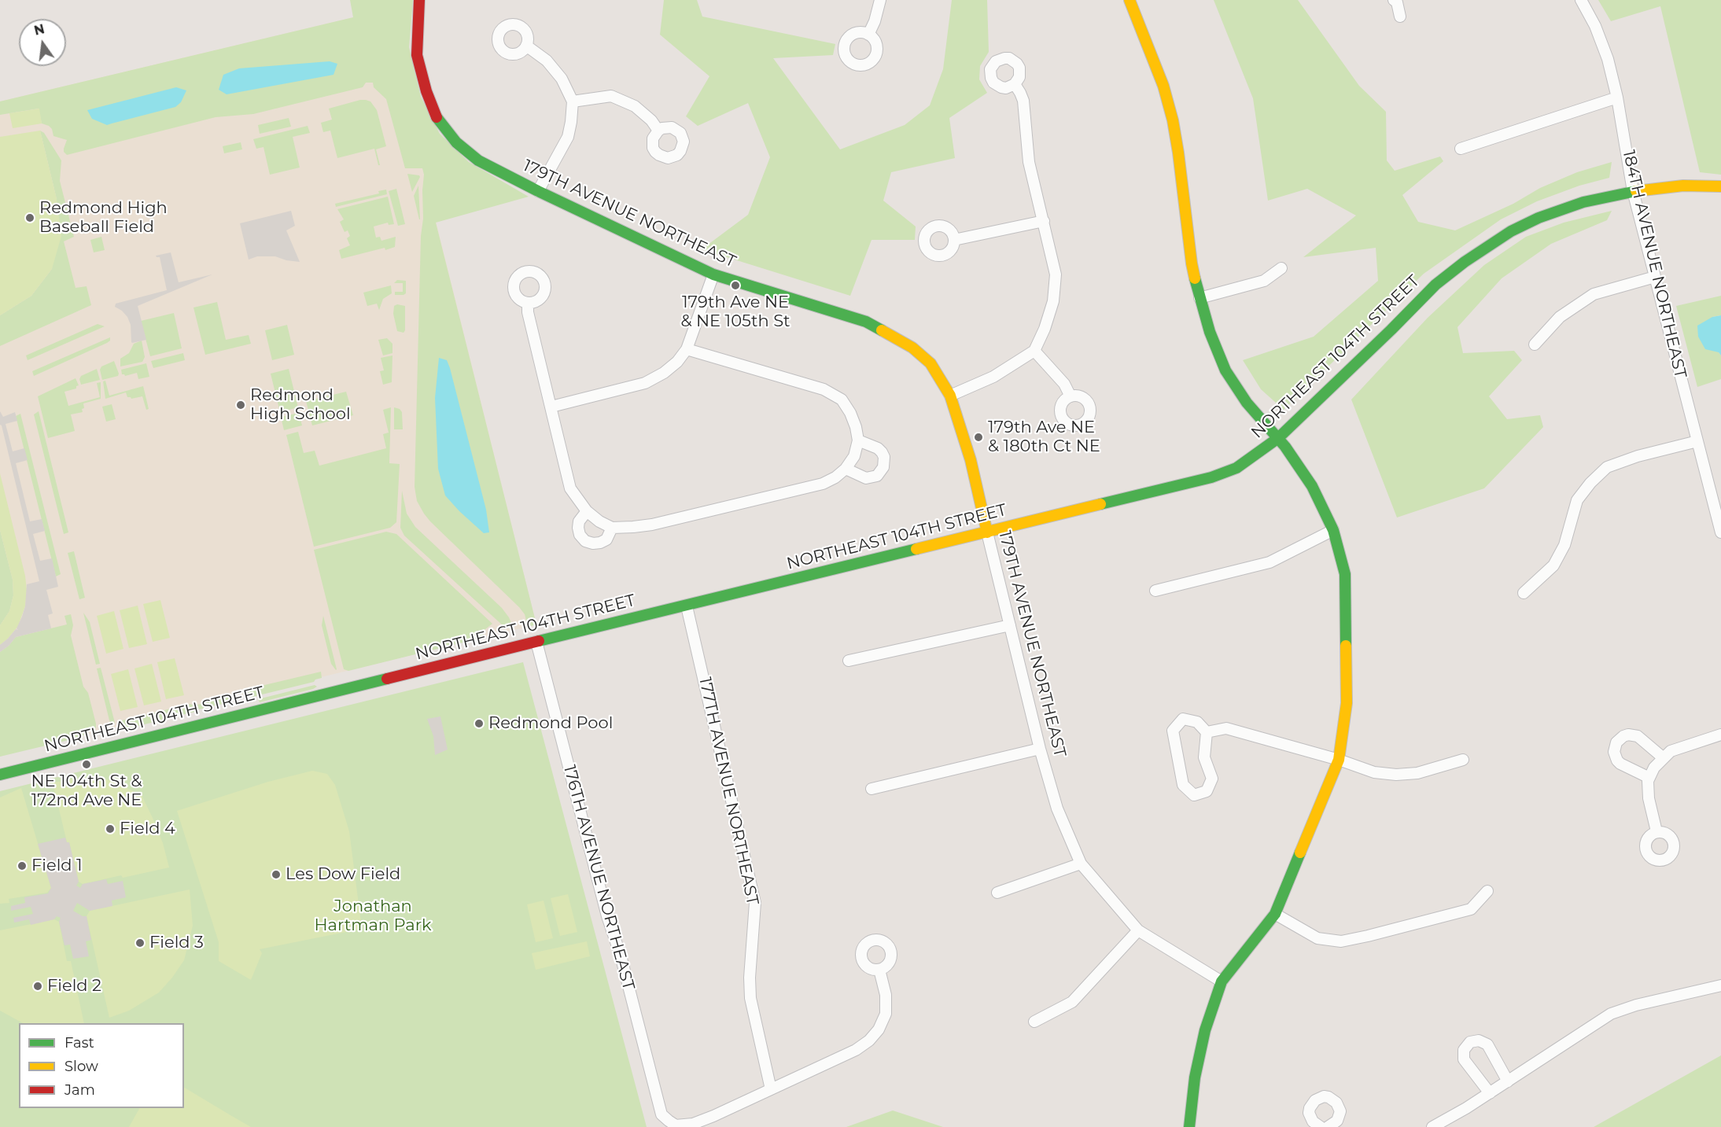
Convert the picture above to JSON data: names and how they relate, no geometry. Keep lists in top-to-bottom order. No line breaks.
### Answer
{"streets":{"street":["179TH AVENUE NORTHEAST","184TH AVENUE NORTHEAST","NORTHEAST 104TH STREET","177TH AVENUE NORTHEAST","176TH AVENUE NORTHEAST"]},"crossings":[["179TH AVENUE NORTHEAST","NORTHEAST 104TH STREET"],["184TH AVENUE NORTHEAST","NORTHEAST 104TH STREET"],["NORTHEAST 104TH STREET","177TH AVENUE NORTHEAST"],["NORTHEAST 104TH STREET","176TH AVENUE NORTHEAST"],["177TH AVENUE NORTHEAST","176TH AVENUE NORTHEAST"]],"parks":["Jonathan Hartman Park"],"places":["Redmond High Baseball Field","179th Ave NE & NE 105th St","Redmond High School","179th Ave NE & 180th Ct NE","Redmond Pool","NE 104th St & 172nd Ave NE","Field 4","Field 1","Les Dow Field","Field 3","Field 2"],"legend":["Fast","Slow","Jam"],"north":"top"}
